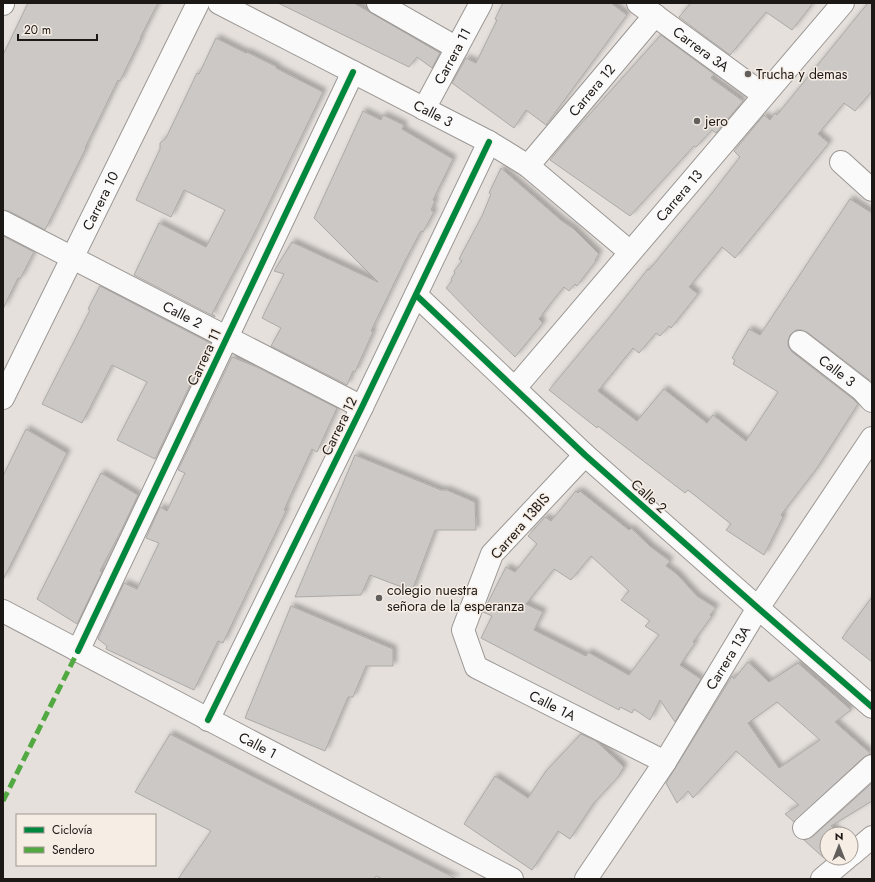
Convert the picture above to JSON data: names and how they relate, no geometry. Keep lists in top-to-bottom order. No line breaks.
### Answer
{"streets":{"street":["Carrera 3A","Carrera 11","Carrera 12","Calle 3","Carrera 13","Carrera 10","Calle 2","Carrera 13BIS","Carrera 13A","Calle 1A","Calle 1"]},"crossings":[["Carrera 3A","Carrera 12"],["Carrera 3A","Carrera 13"],["Carrera 11","Calle 3"],["Carrera 11","Calle 2"],["Carrera 11","Calle 1"],["Carrera 12","Calle 3"],["Carrera 12","Calle 2"],["Carrera 12","Calle 1"],["Calle 3","Carrera 13"],["Carrera 13","Calle 2"],["Carrera 10","Calle 2"],["Calle 2","Carrera 13BIS"],["Calle 2","Carrera 13A"],["Carrera 13BIS","Calle 1A"],["Carrera 13A","Calle 1A"]],"places":["Trucha y demas","jero","colegio nuestra señora de la esperanza"],"legend":["Ciclovía","Sendero"],"scale_bar":"20 m","north":"top"}
